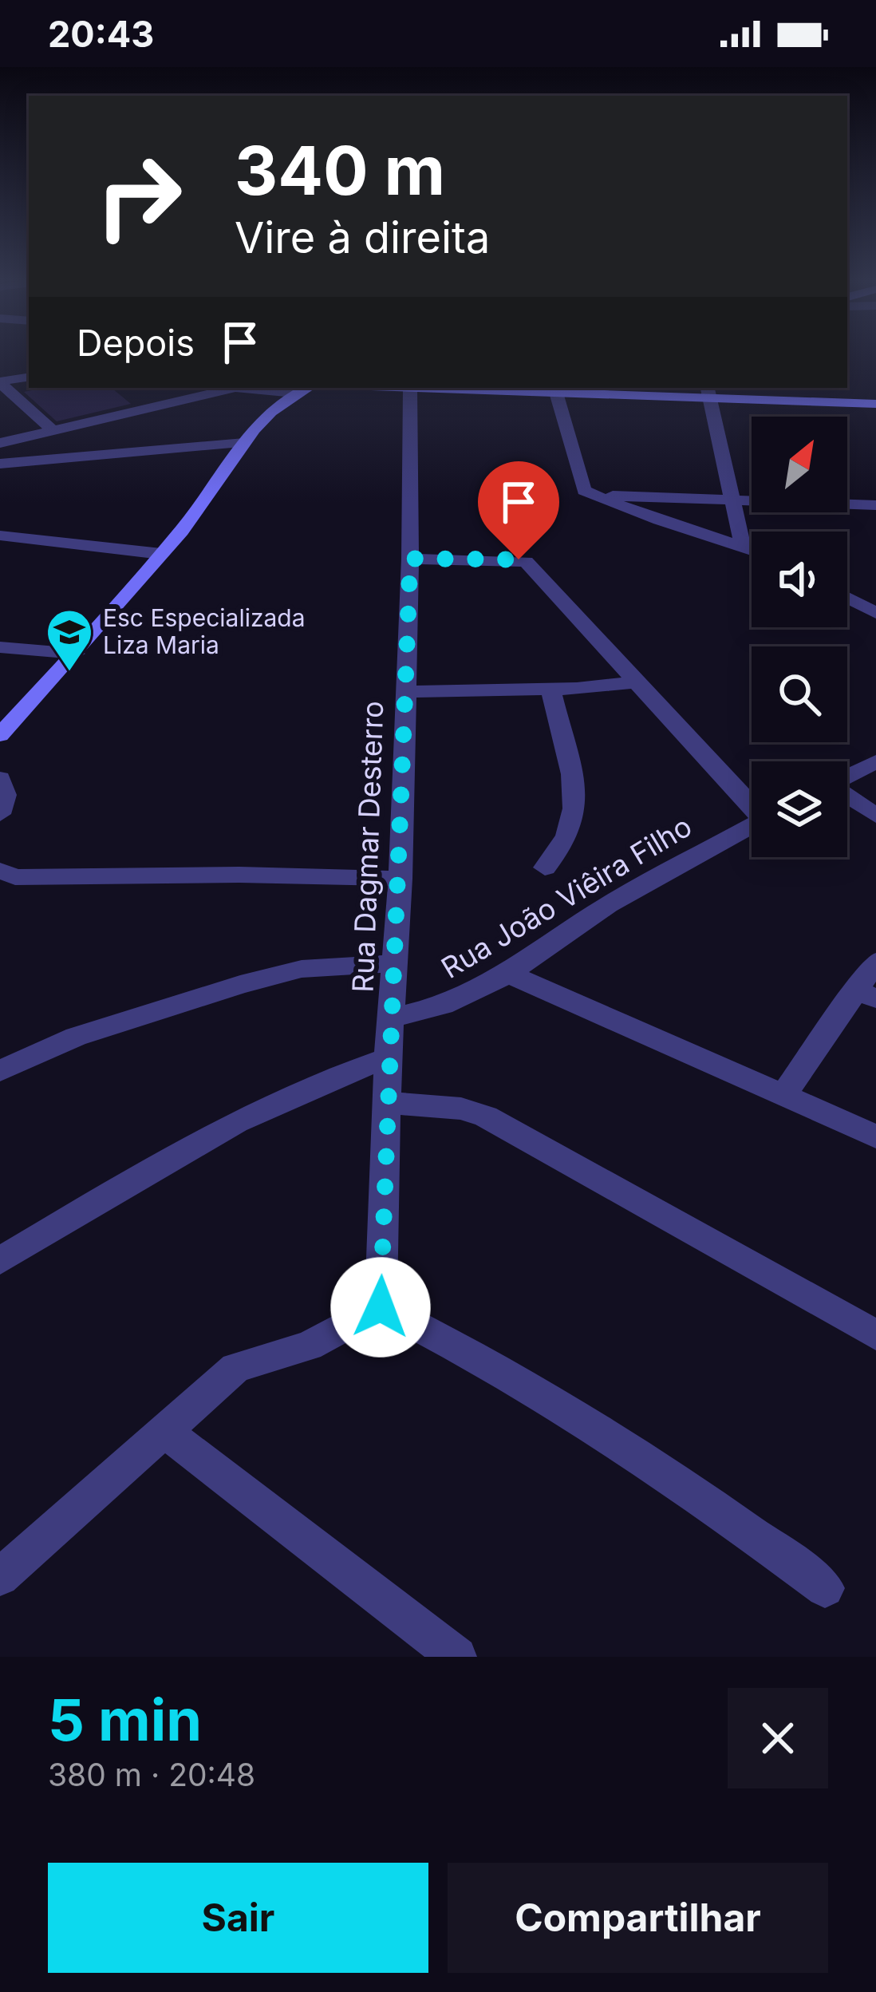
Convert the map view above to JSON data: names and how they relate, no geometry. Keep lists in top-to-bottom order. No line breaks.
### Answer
{"streets":{"street":["Rua Dagmar Desterro","Rua João Viêira Filho"]},"crossings":[["Rua Dagmar Desterro","Rua João Viêira Filho"]],"places":{"school or university":["Esc Especializada Liza Maria"]},"north":"top right","page":{"status":"20:43","turn":["340 m","Vire à direita"],"then":"Depois","heading":["5 min","380 m · 20:48"],"buttons":["Sair","Compartilhar"]}}
